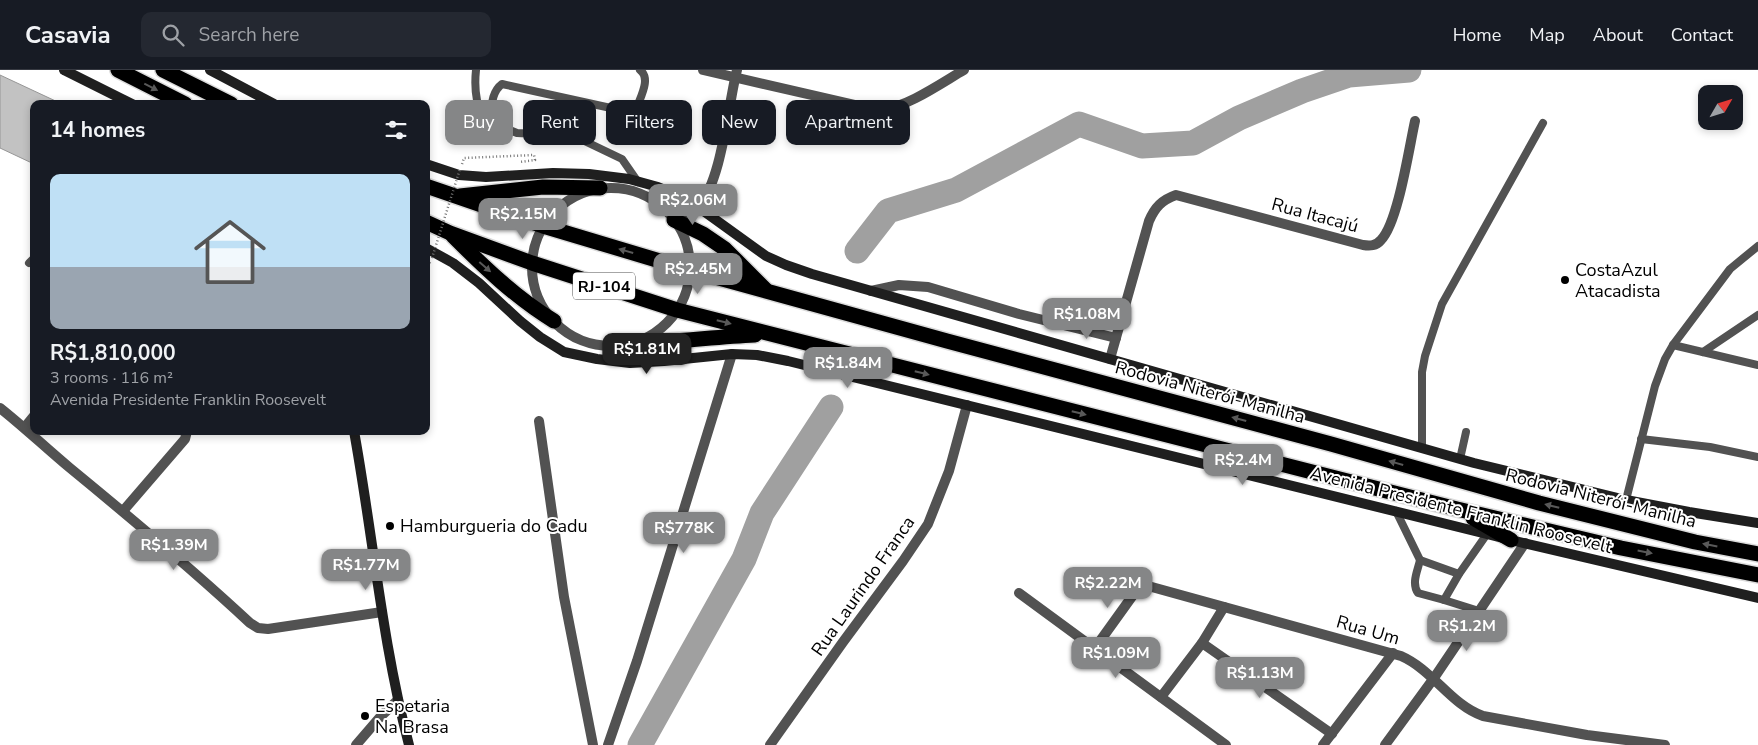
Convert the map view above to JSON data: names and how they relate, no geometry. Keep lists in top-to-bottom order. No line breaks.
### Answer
{"streets":{"highway":["RJ-104","Rodovia Niterói-Manilha"],"street":["Rua Itacajú","Avenida Presidente Franklin Roosevelt","Rua Laurindo Franca","Rua Um"]},"crossings":[["Avenida Presidente Franklin Roosevelt","Rua Laurindo Franca"]],"places":["CostaAzul Atacadista","Hamburgueria do Cadu","Espetaria Na Brasa"],"north":"top right","page":{"header":"Casavia","search":"Search here","nav":["Home","Map","About","Contact"],"chip":["Buy","Rent","Filters","New","Apartment"],"heading":"14 homes","list":[{"name":"R$1,810,000","note":"3 rooms · 116 m² · Avenida Presidente Franklin Roosevelt"}],"price":["R$2.06M","R$2.15M","R$2.45M","R$1.08M","R$1.81M","R$1.84M","R$2.4M","R$778K","R$1.39M","R$1.77M","R$2.22M","R$1.2M","R$1.09M","R$1.13M"]}}
